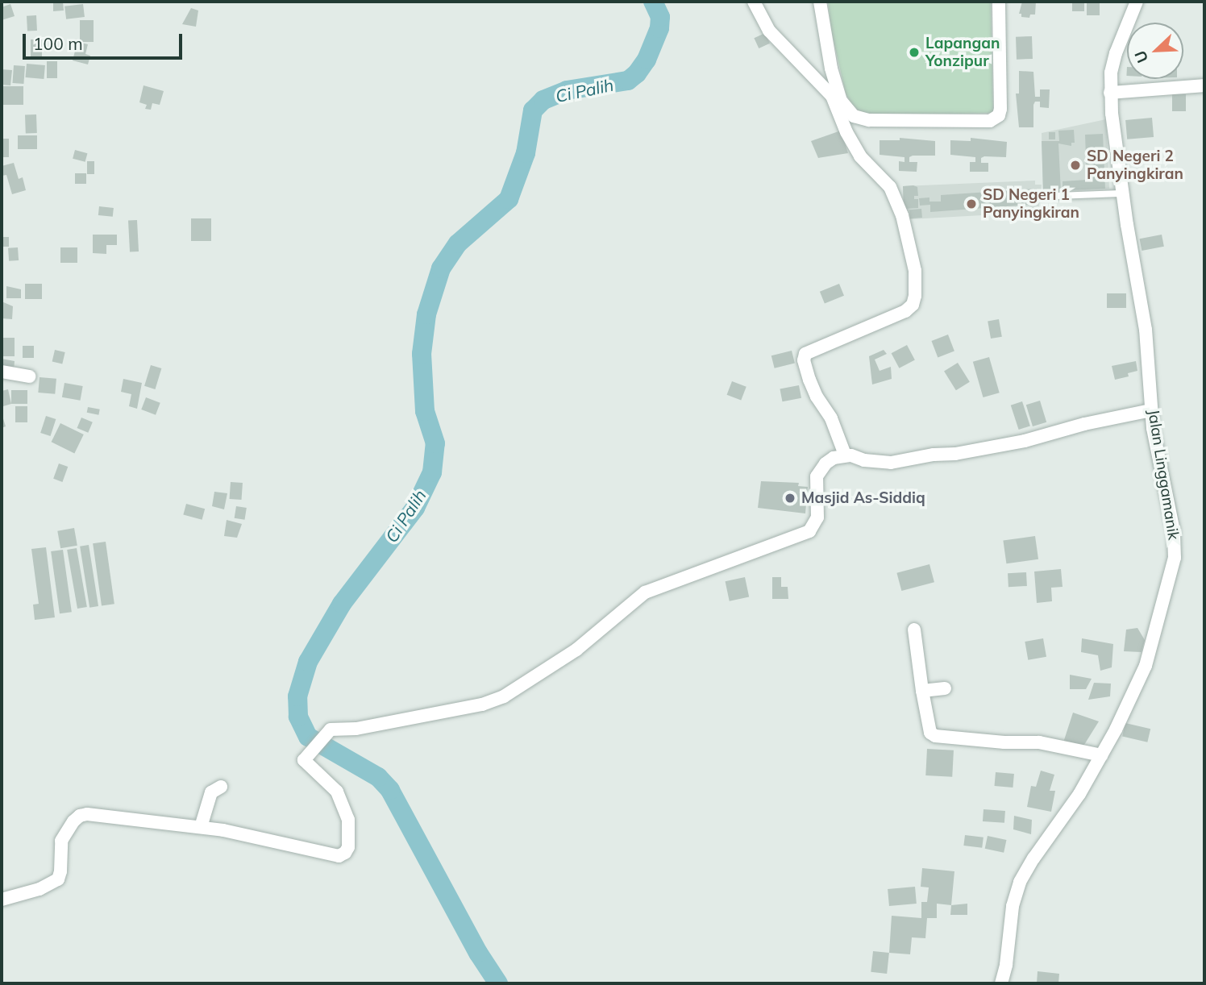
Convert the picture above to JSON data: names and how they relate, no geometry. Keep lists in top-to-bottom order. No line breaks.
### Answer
{"streets":{"street":["Jalan Linggamanik"]},"water":["Ci Palih"],"places":["Lapangan Yonzipur","SD Negeri 2 Panyingkiran","SD Negeri 1 Panyingkiran","Masjid As-Siddiq"],"scale_bar":"100 m","north":"bottom left"}
